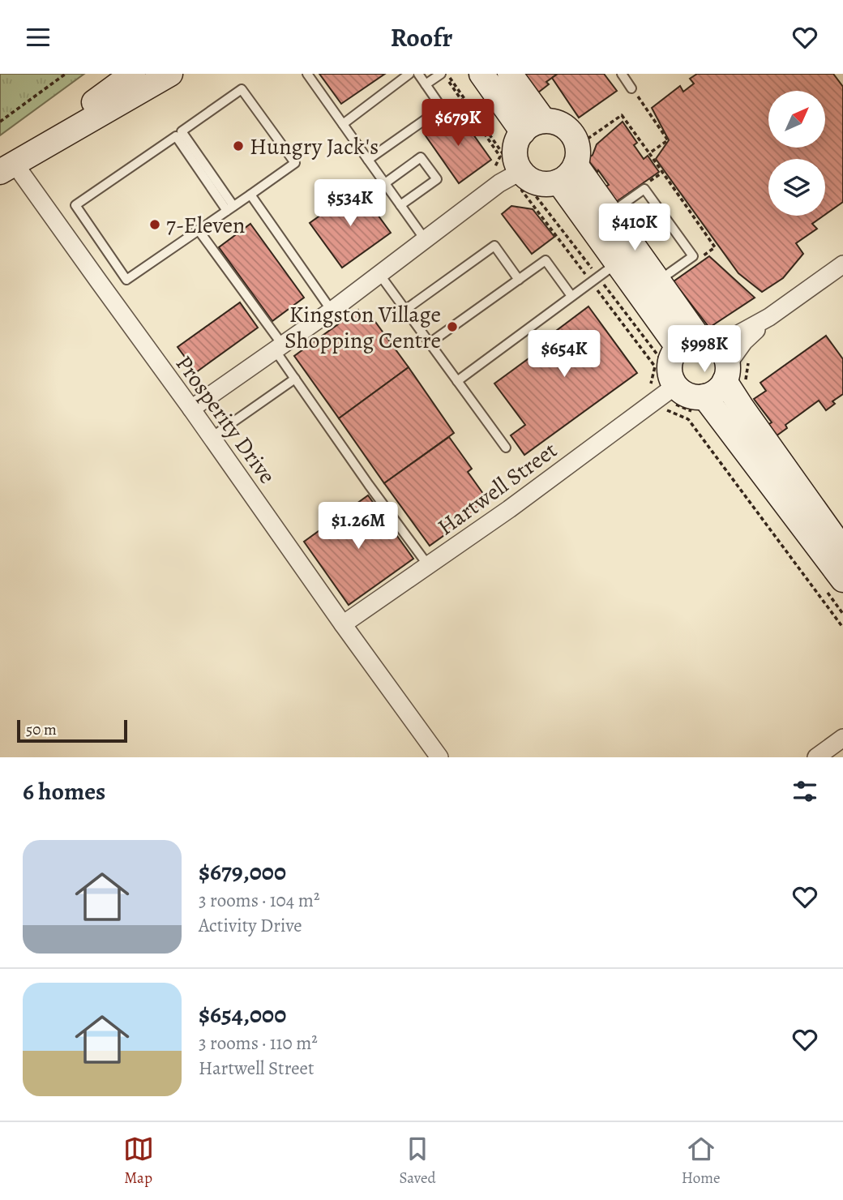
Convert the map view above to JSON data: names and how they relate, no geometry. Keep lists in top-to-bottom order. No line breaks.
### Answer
{"streets":{"street":["Prosperity Drive","Hartwell Street"]},"crossings":[["Prosperity Drive","Hartwell Street"]],"places":["Hungry Jack's","7-Eleven","Kingston Village Shopping Centre"],"scale_bar":"50 m","north":"top right","page":{"header":"Roofr","price":["$679K","$534K","$410K","$998K","$654K","$1.26M"],"scale":"50 m","heading":"6 homes","list":[{"name":"$679,000","note":"3 rooms · 104 m² · Activity Drive"},{"name":"$654,000","note":"3 rooms · 110 m² · Hartwell Street"}],"tabs":["Map","Saved","Home"]}}
